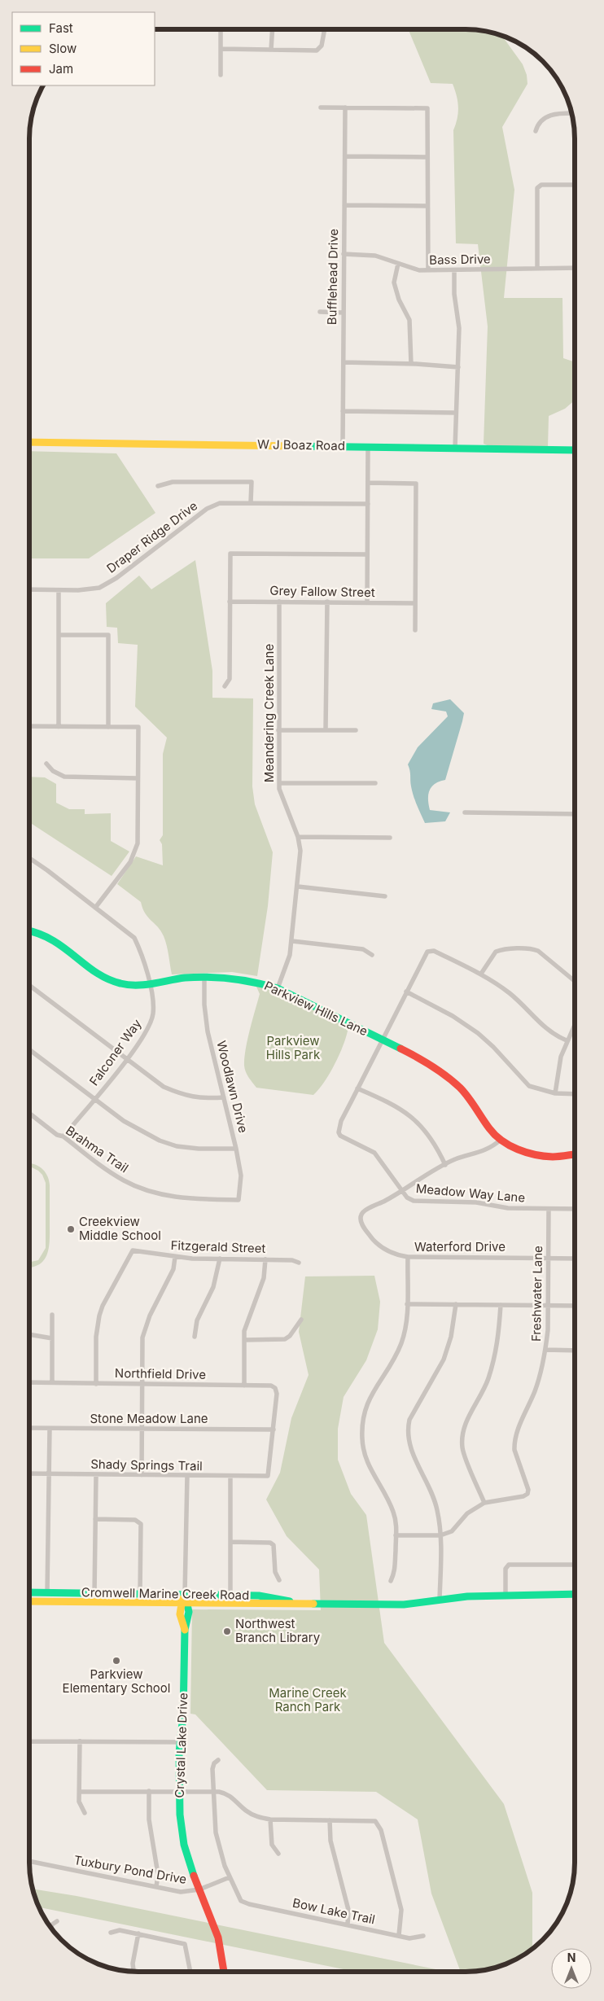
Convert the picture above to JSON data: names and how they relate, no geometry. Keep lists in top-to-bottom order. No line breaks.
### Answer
{"streets":{"street":["Bass Drive","Bufflehead Drive","W J Boaz Road","Draper Ridge Drive","Grey Fallow Street","Meandering Creek Lane","Parkview Hills Lane","Falconer Way","Woodlawn Drive","Brahma Trail","Meadow Way Lane","Fitzgerald Street","Waterford Drive","Freshwater Lane","Northfield Drive","Stone Meadow Lane","Shady Springs Trail","Cromwell Marine Creek Road","Crystal Lake Drive","Tuxbury Pond Drive","Bow Lake Trail"]},"crossings":[["Bass Drive","Bufflehead Drive"],["Bufflehead Drive","W J Boaz Road"],["Grey Fallow Street","Meandering Creek Lane"],["Meandering Creek Lane","Parkview Hills Lane"],["Parkview Hills Lane","Falconer Way"],["Parkview Hills Lane","Woodlawn Drive"],["Falconer Way","Brahma Trail"],["Woodlawn Drive","Brahma Trail"],["Meadow Way Lane","Waterford Drive"],["Meadow Way Lane","Freshwater Lane"],["Fitzgerald Street","Northfield Drive"],["Waterford Drive","Freshwater Lane"],["Northfield Drive","Stone Meadow Lane"],["Northfield Drive","Shady Springs Trail"],["Stone Meadow Lane","Shady Springs Trail"],["Cromwell Marine Creek Road","Crystal Lake Drive"],["Crystal Lake Drive","Tuxbury Pond Drive"],["Tuxbury Pond Drive","Bow Lake Trail"]],"parks":["Parkview Hills Park","Marine Creek Ranch Park"],"places":["Creekview Middle School","Northwest Branch Library","Parkview Elementary School"],"legend":["Fast","Slow","Jam"],"north":"top"}
